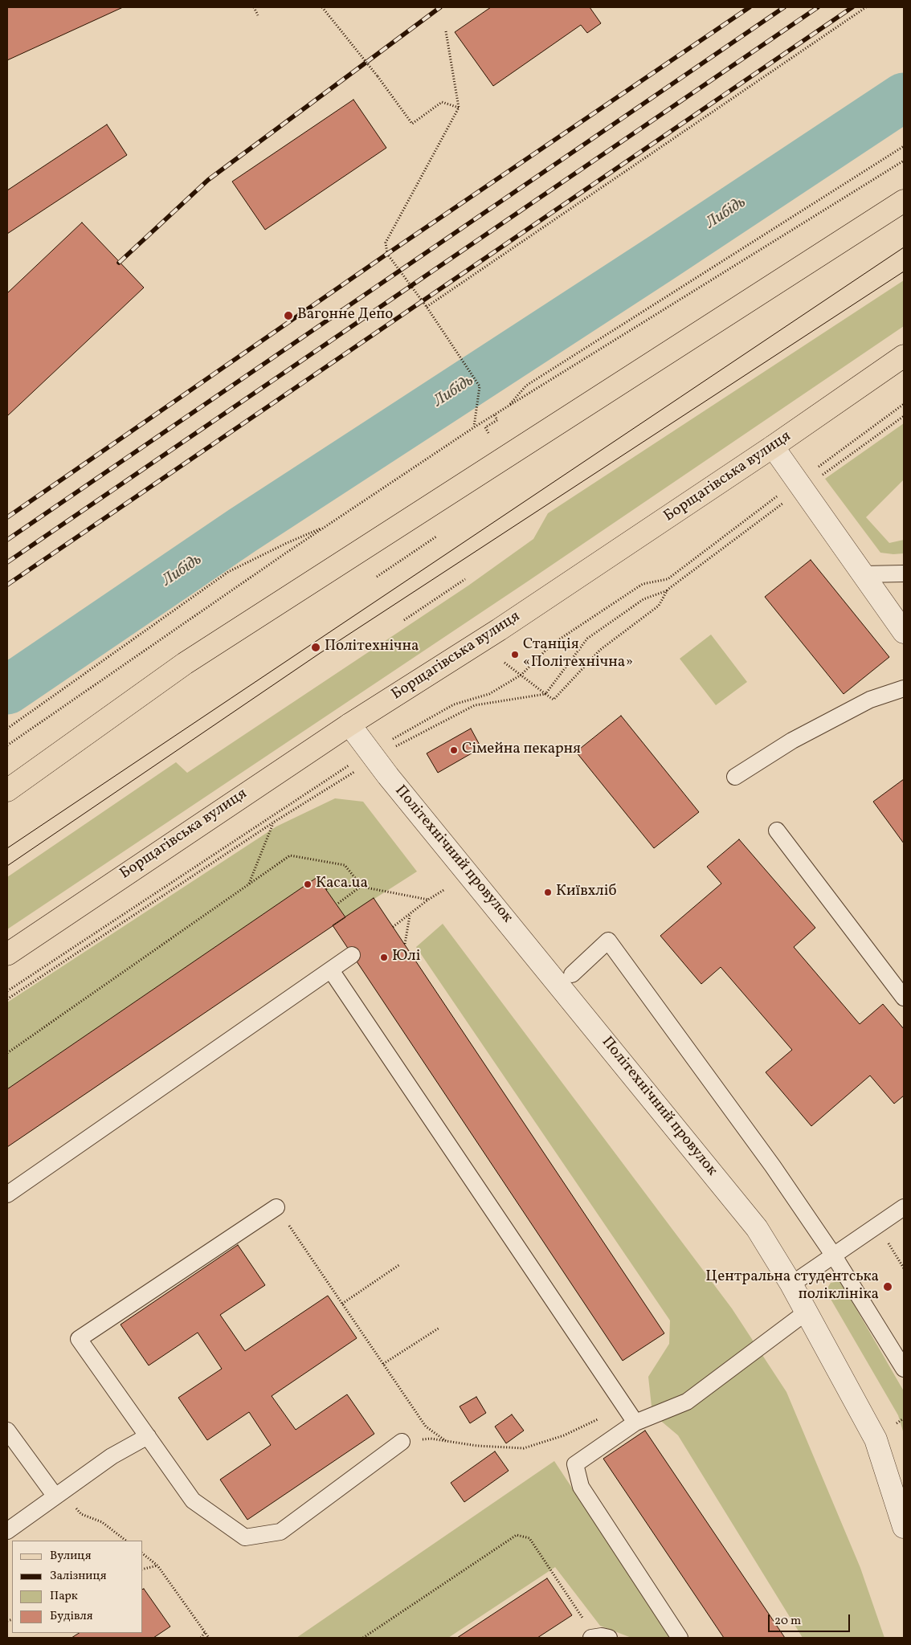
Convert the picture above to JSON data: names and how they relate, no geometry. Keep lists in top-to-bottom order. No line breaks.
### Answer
{"streets":{"main road":["Борщагівська вулиця"],"street":["Політехнічний провулок"]},"crossings":[["Борщагівська вулиця","Політехнічний провулок"]],"water":["Либідь"],"places":["Вагонне Депо","Політехнічна","Станція «Політехнічна»","Сімейна пекарня","Каса.ua","Київхліб","Юлі","Центральна студентська поліклініка"],"legend":["Вулиця","Залізниця","Парк","Будівля"],"scale_bar":"20 m"}
